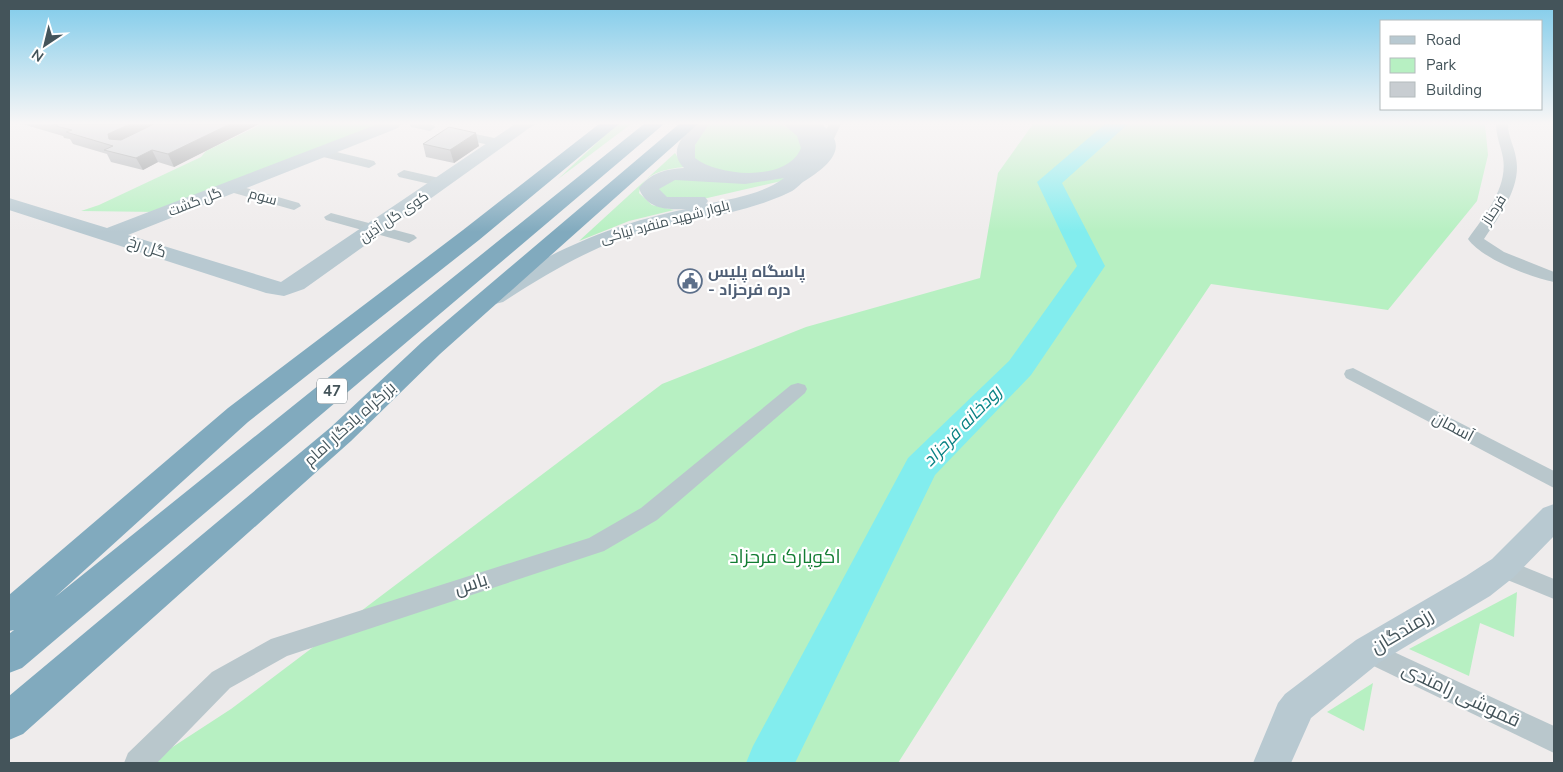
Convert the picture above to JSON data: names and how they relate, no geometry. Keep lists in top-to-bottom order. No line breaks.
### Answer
{"streets":{"highway":["47","بزرگراه یادگار امام"],"street":["سوم","گل گشت","فرحناز","کوی گل آذین","بلوار شهید منفرد نیاکی","گل رخ","آسمان","یاس","رزمندگان","قموشی رامندی"]},"crossings":[["سوم","گل گشت"],["گل گشت","گل رخ"],["کوی گل آذین","گل رخ"],["بلوار شهید منفرد نیاکی","بزرگراه یادگار امام"],["رزمندگان","قموشی رامندی"]],"water":["رودخانه فرحزاد"],"parks":["اکوپارک فرحزاد"],"places":{"public building":["پاسگاه پلیس - دره فرحزاد"]},"legend":["Road","Park","Building"],"north":"bottom left"}
